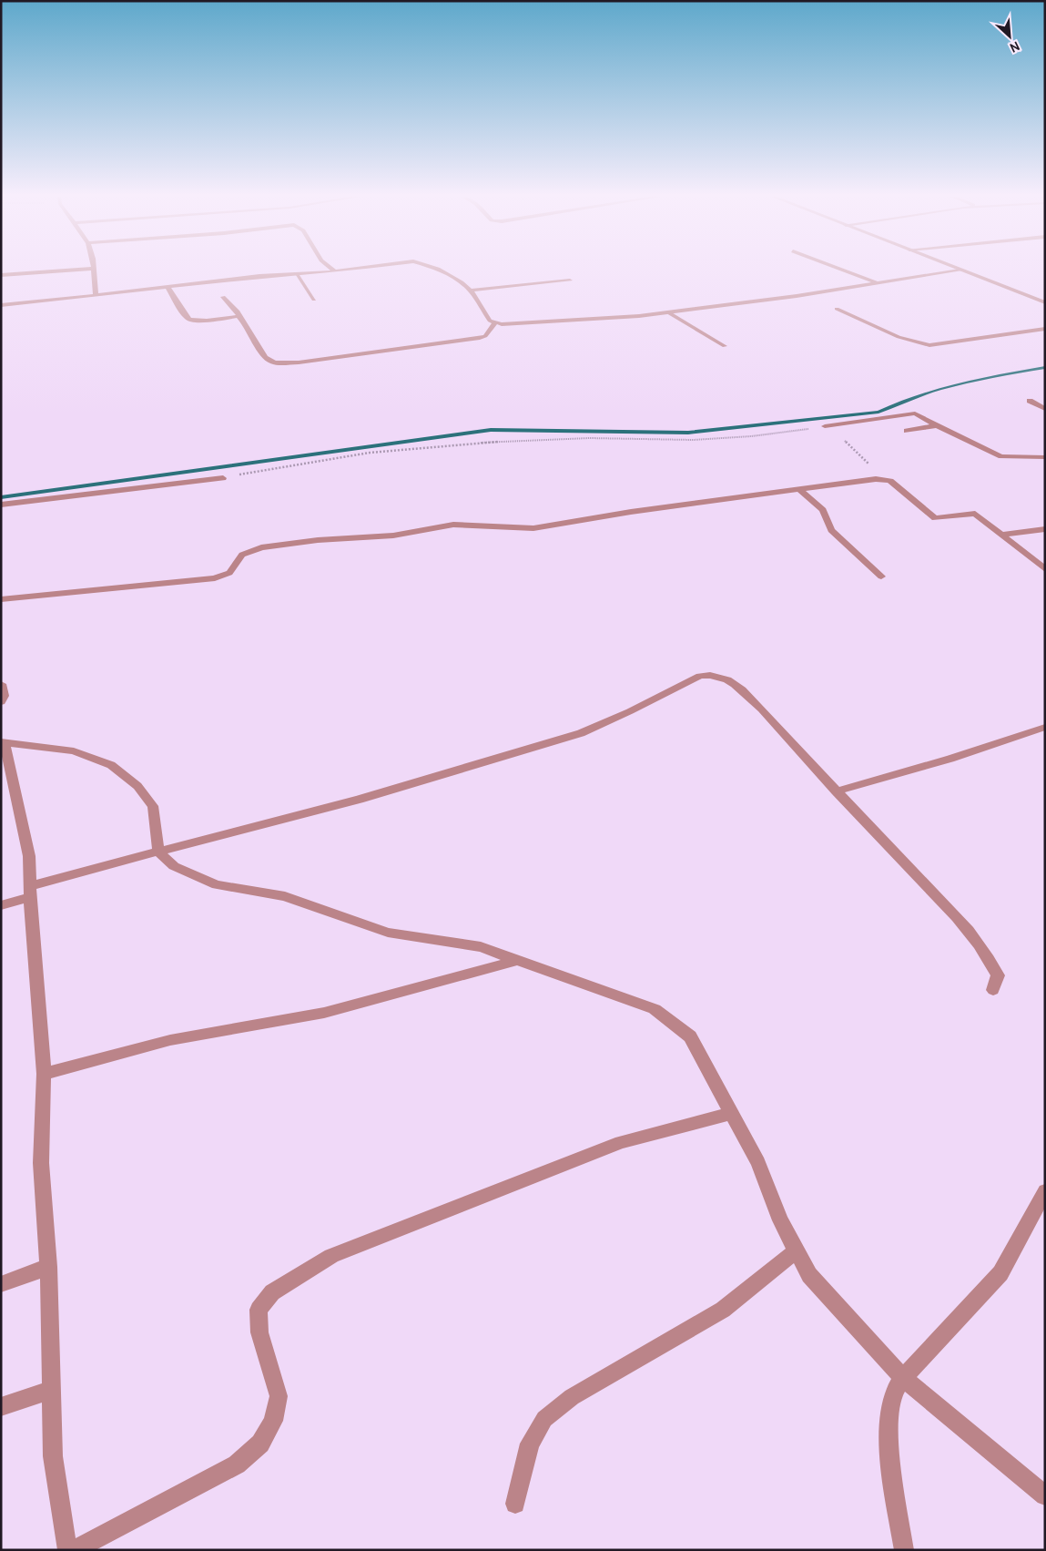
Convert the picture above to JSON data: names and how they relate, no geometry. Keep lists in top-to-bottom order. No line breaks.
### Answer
{"north":"bottom right"}
